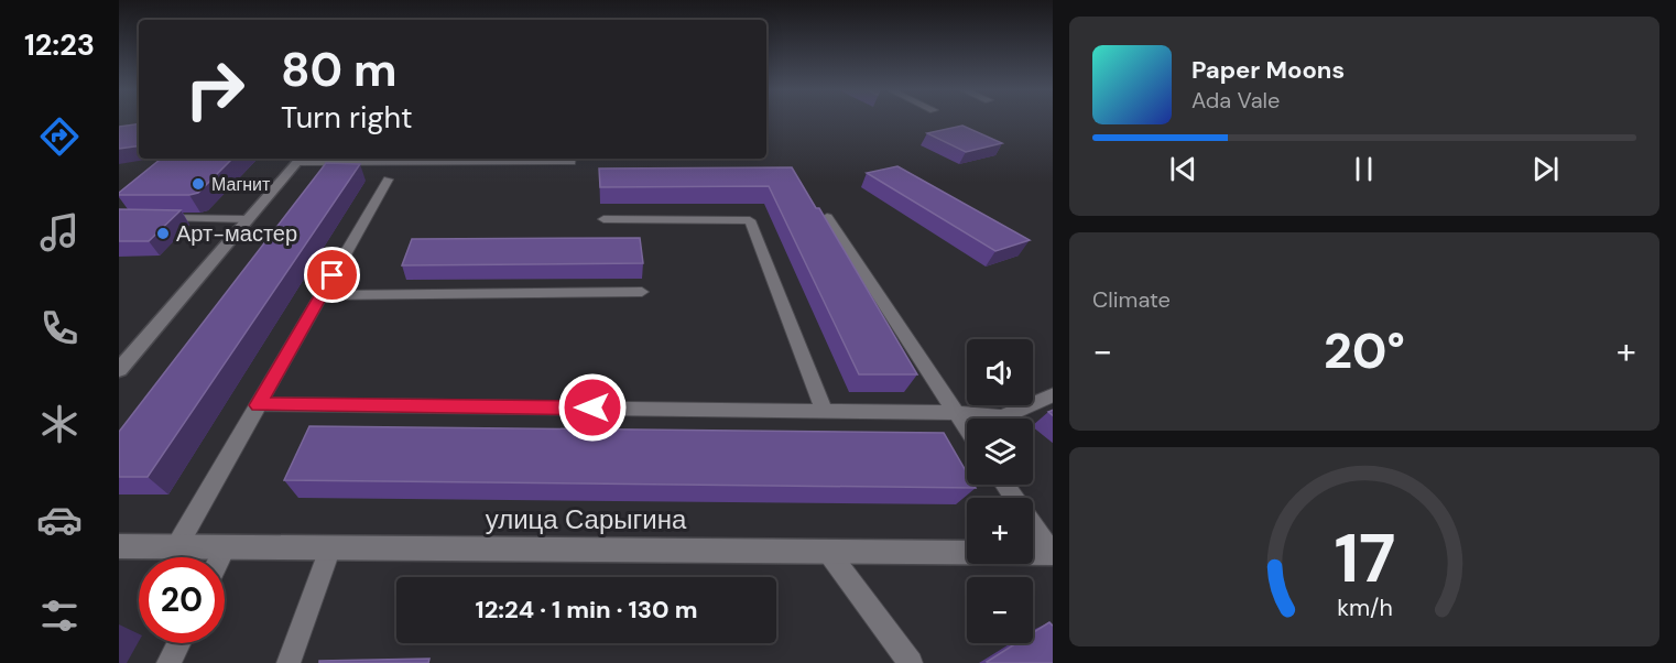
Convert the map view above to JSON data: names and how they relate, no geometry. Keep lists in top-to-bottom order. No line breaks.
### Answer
{"streets":{"street":["улица Сарыгина"]},"places":["Магнит","Арт-мастер"],"page":{"tabs":"12:23","turn":["80 m","Turn right"],"song":["Paper Moons","Ada Vale"],"tile":"Climate","heat":["−","20°","+"],"map_buttons":["+","−"],"limit":"20","trip":"12:24 · 1 min · 130 m","gauge":["17","km/h"]}}
